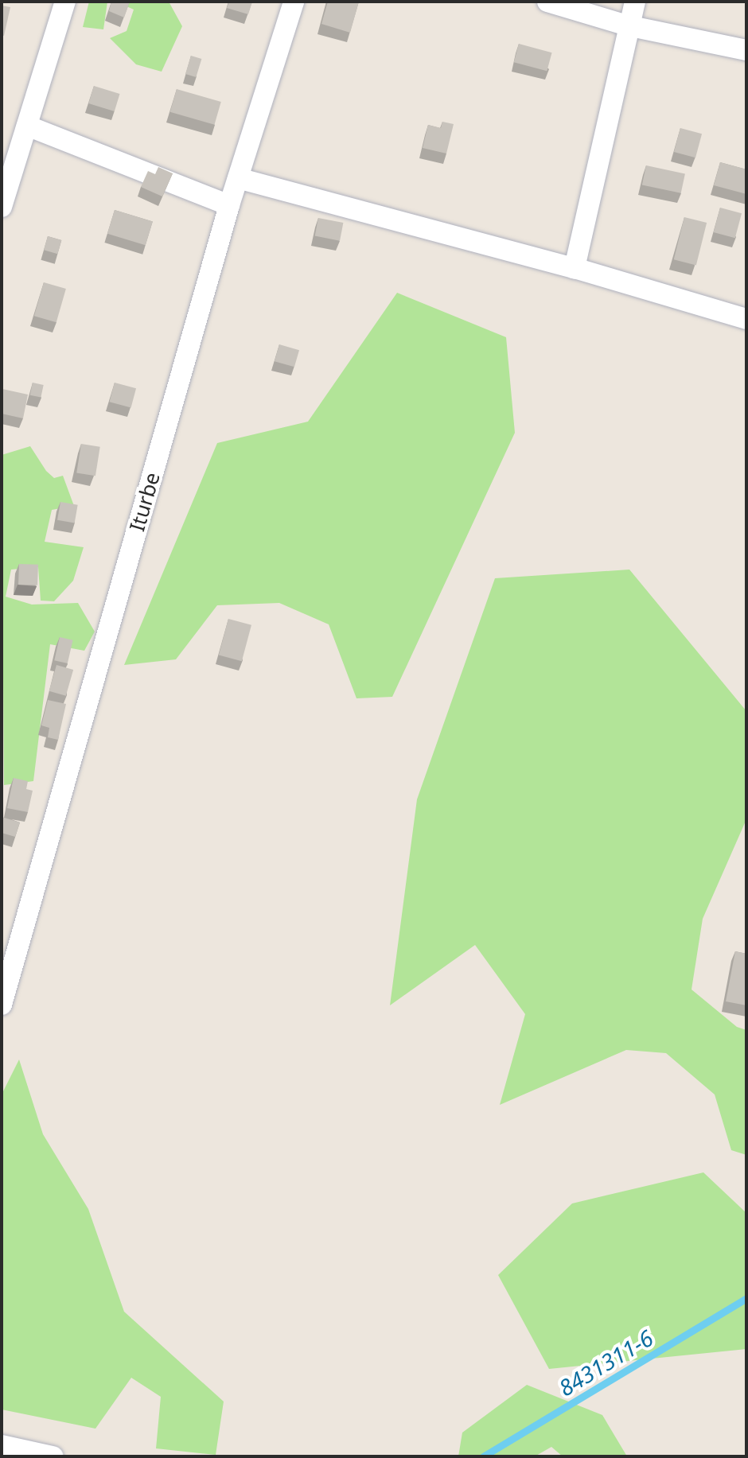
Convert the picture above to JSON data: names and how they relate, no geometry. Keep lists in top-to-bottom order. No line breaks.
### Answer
{"streets":{"street":["Iturbe"]},"water":["8431311-6"]}
